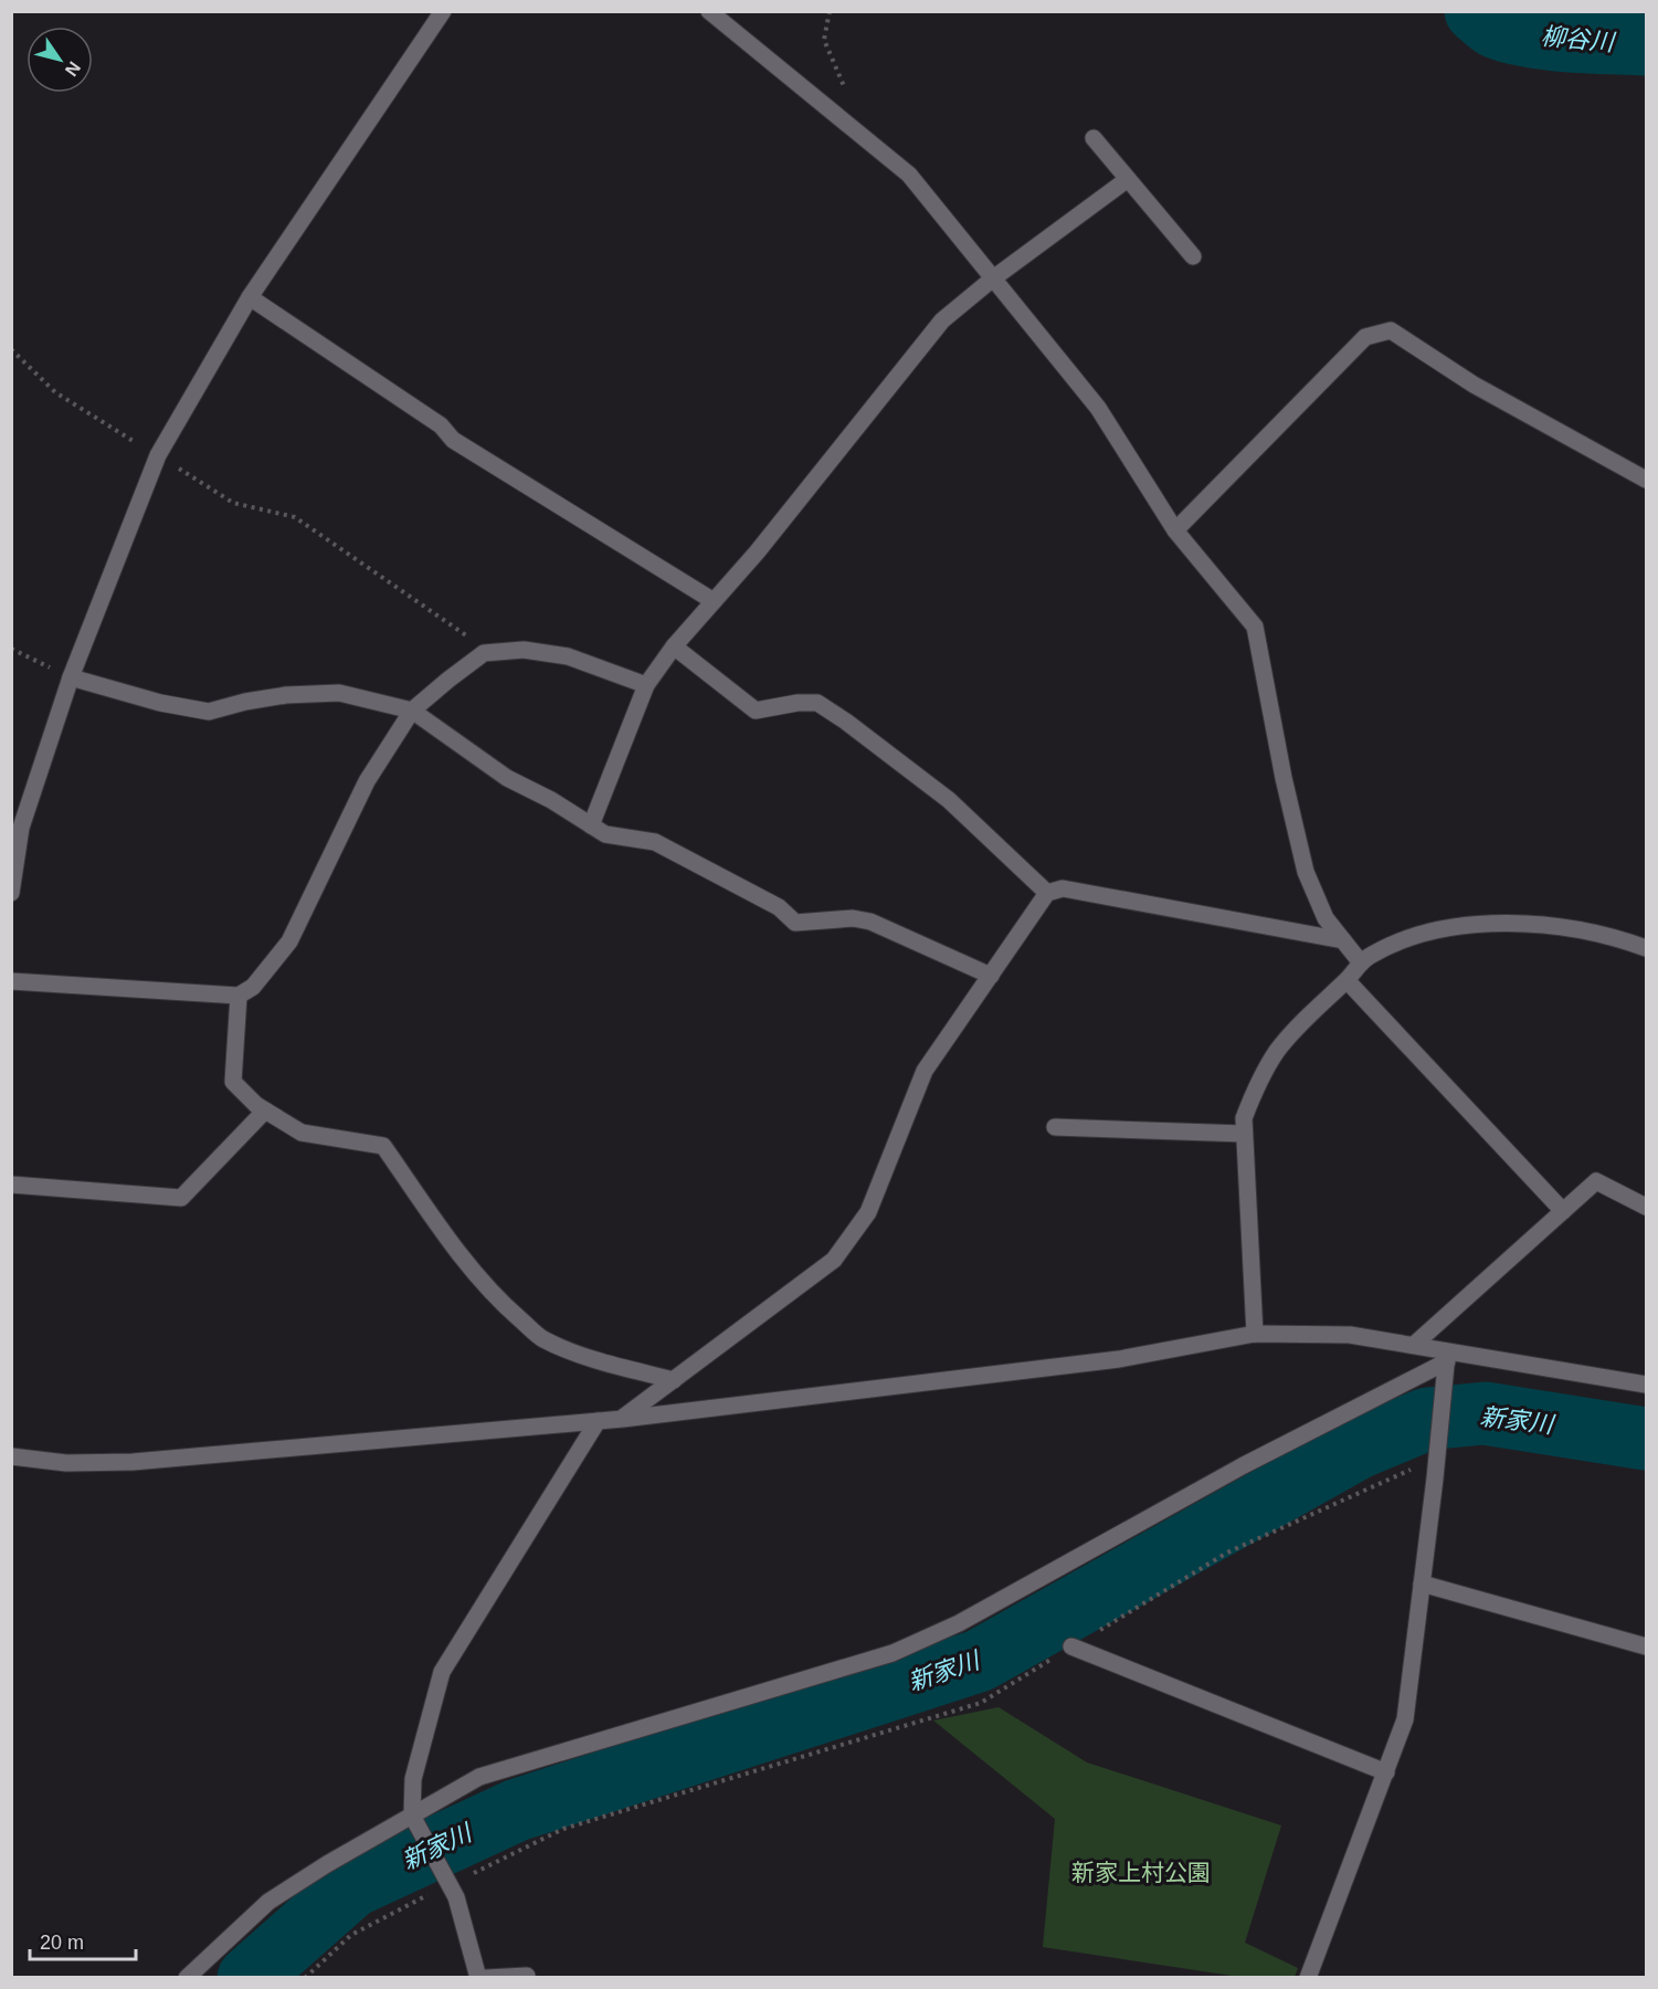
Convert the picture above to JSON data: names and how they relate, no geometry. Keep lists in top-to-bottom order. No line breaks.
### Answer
{"water":["柳谷川","新家川"],"parks":["新家上村公園"],"scale_bar":"20 m","north":"bottom right"}
